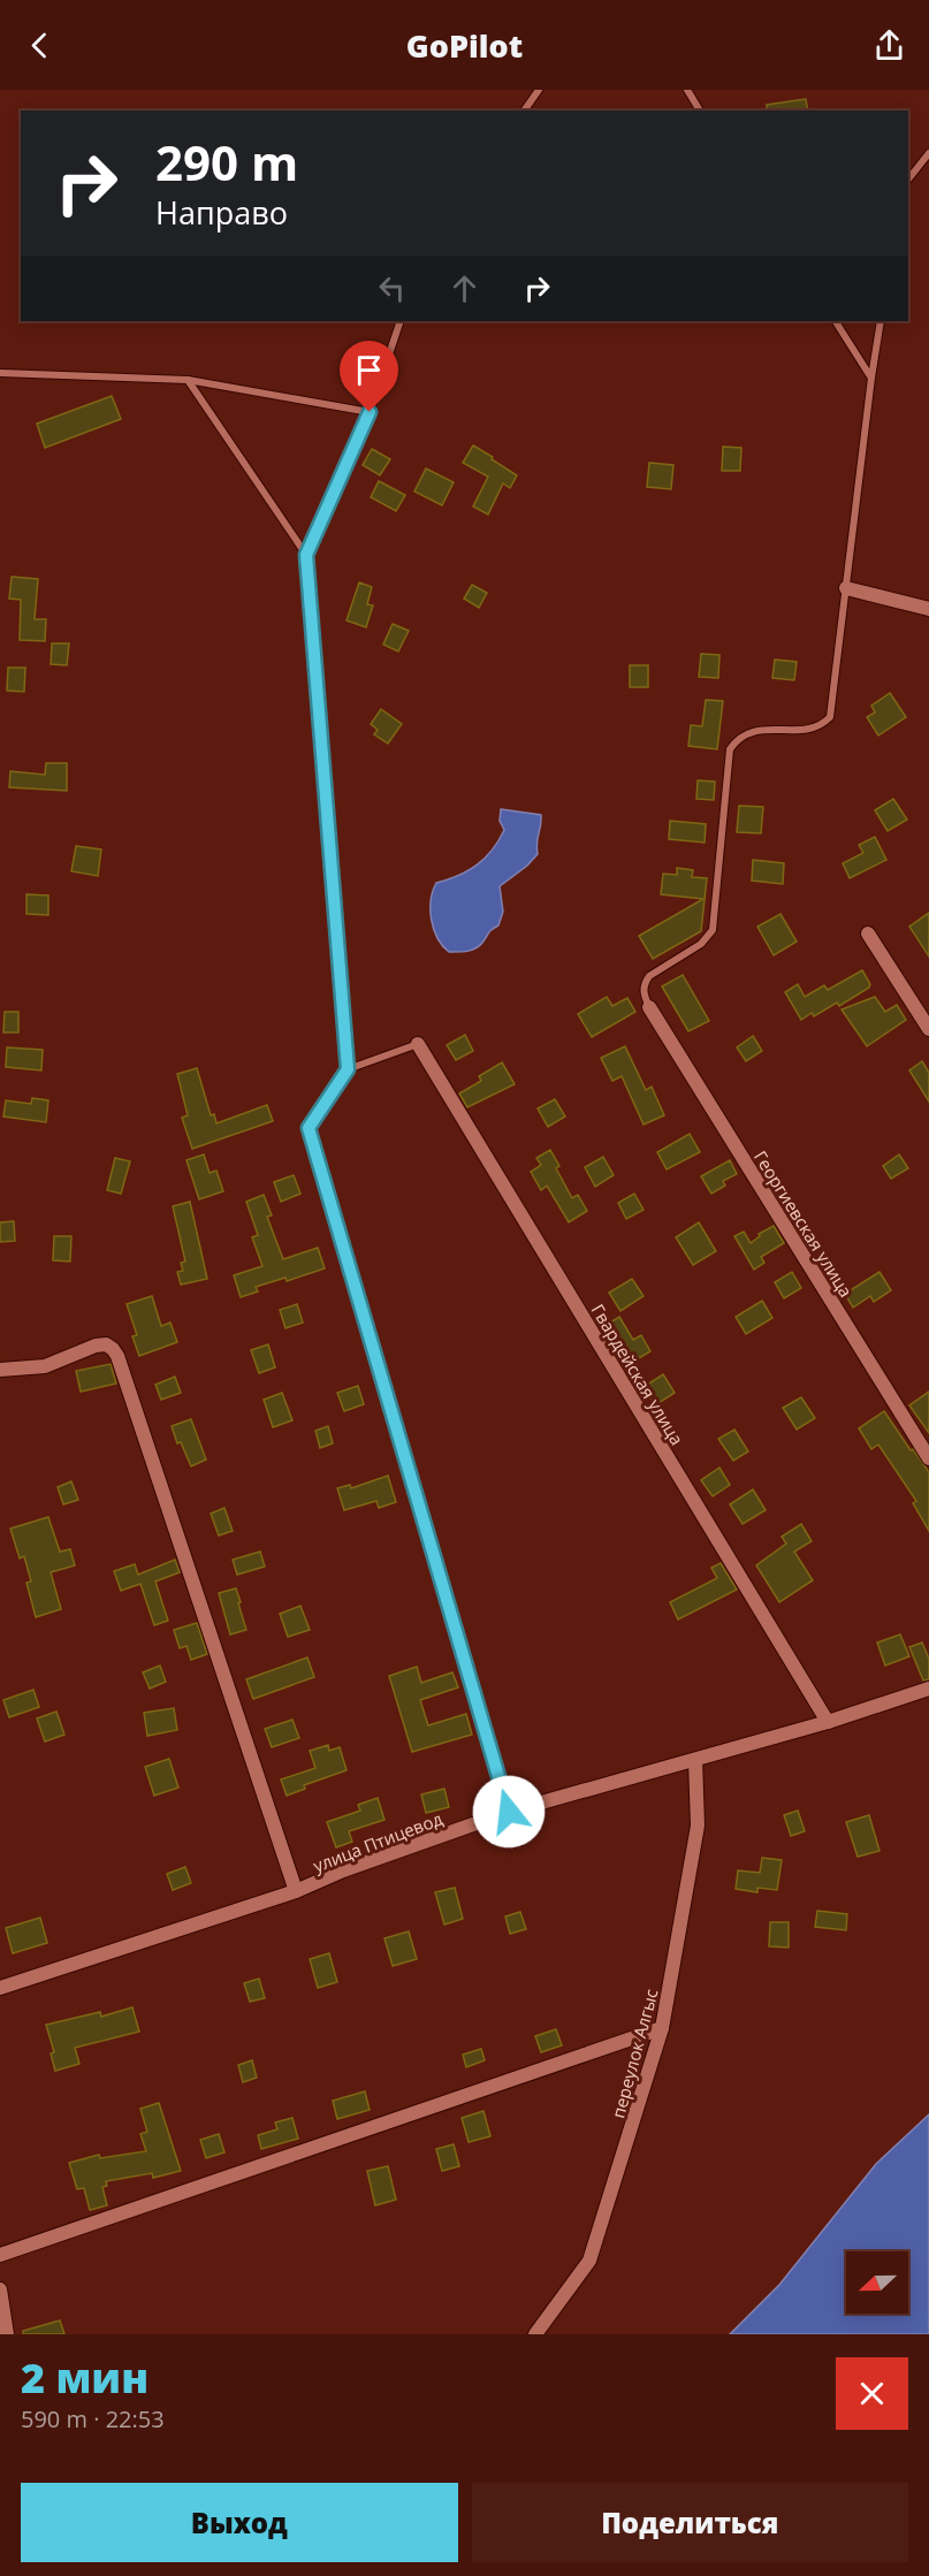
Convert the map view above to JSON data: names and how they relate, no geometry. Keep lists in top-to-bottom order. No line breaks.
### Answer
{"streets":{"street":["Георгиевская улица","Гвардейская улица","улица Птицевод","переулок Алгыс"]},"crossings":[["Гвардейская улица","улица Птицевод"],["улица Птицевод","переулок Алгыс"]],"north":"left","page":{"header":"GoPilot","turn":["290 m","Направо"],"heading":["2 мин","590 m · 22:53"],"buttons":["Выход","Поделиться"]}}
